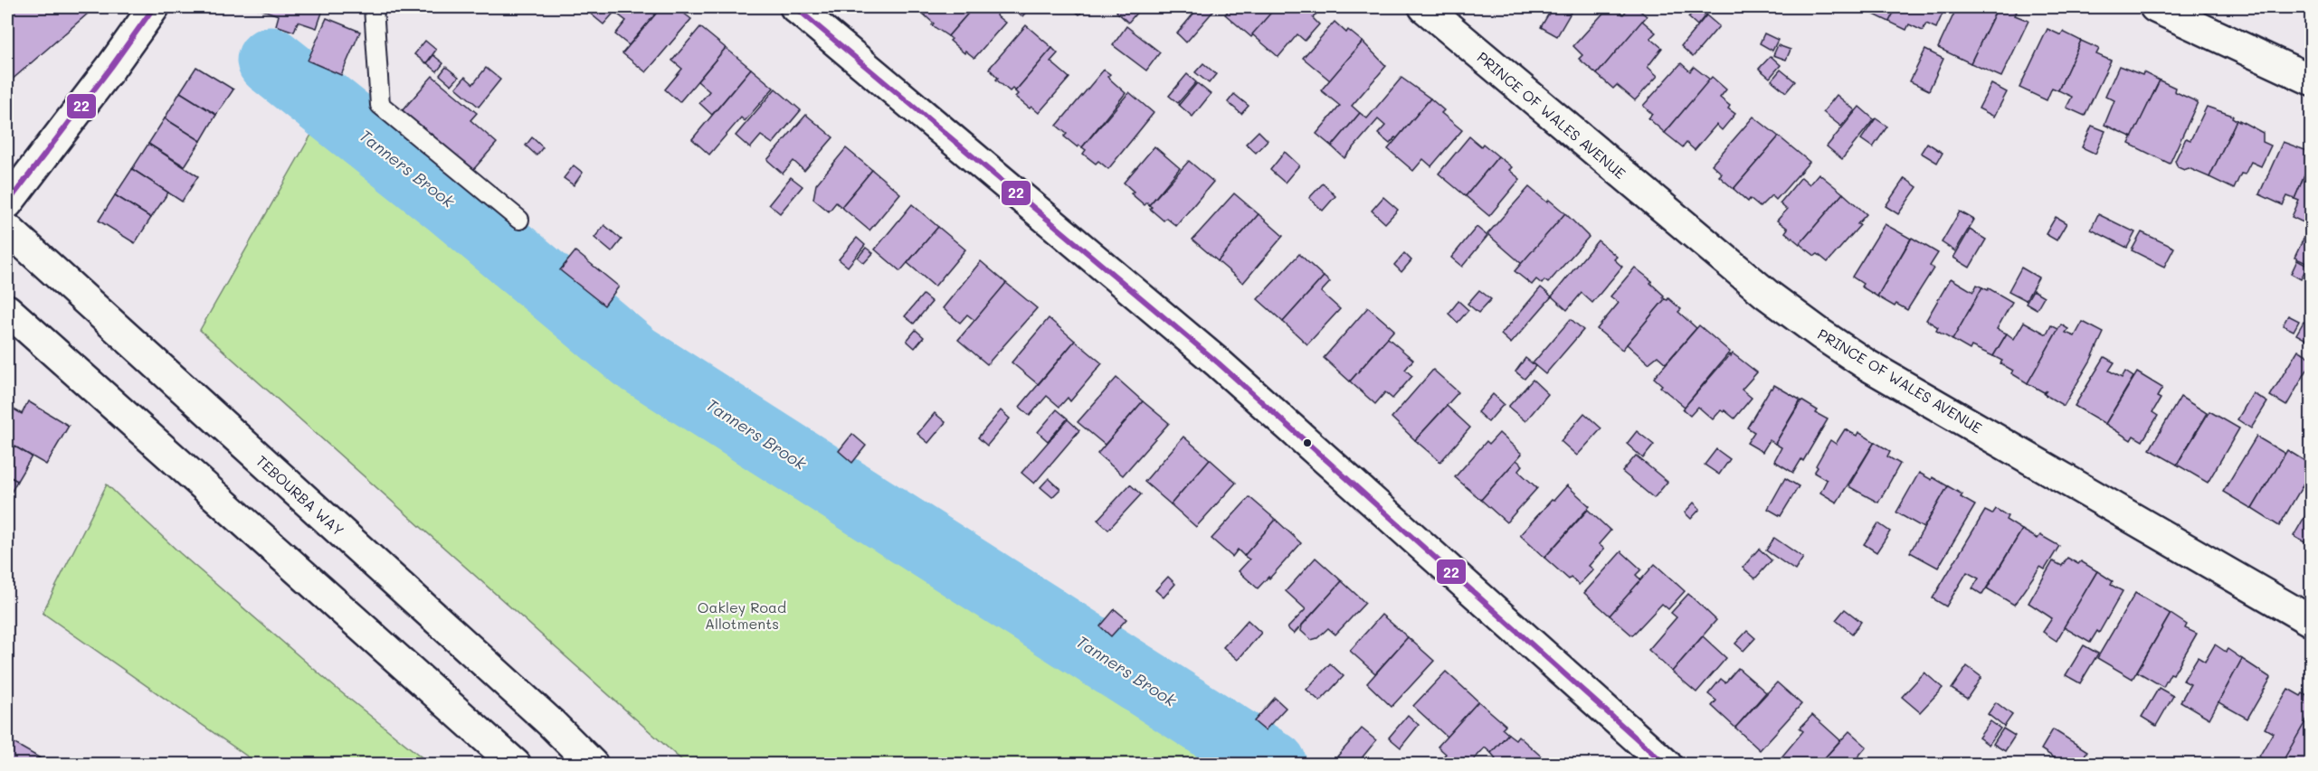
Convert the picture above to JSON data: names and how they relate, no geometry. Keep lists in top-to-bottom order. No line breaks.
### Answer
{"streets":{"street":["PRINCE OF WALES AVENUE","TEBOURBA WAY"]},"water":["Tanners Brook"],"parks":["Oakley Road Allotments"],"lines":["transit line 22"]}
